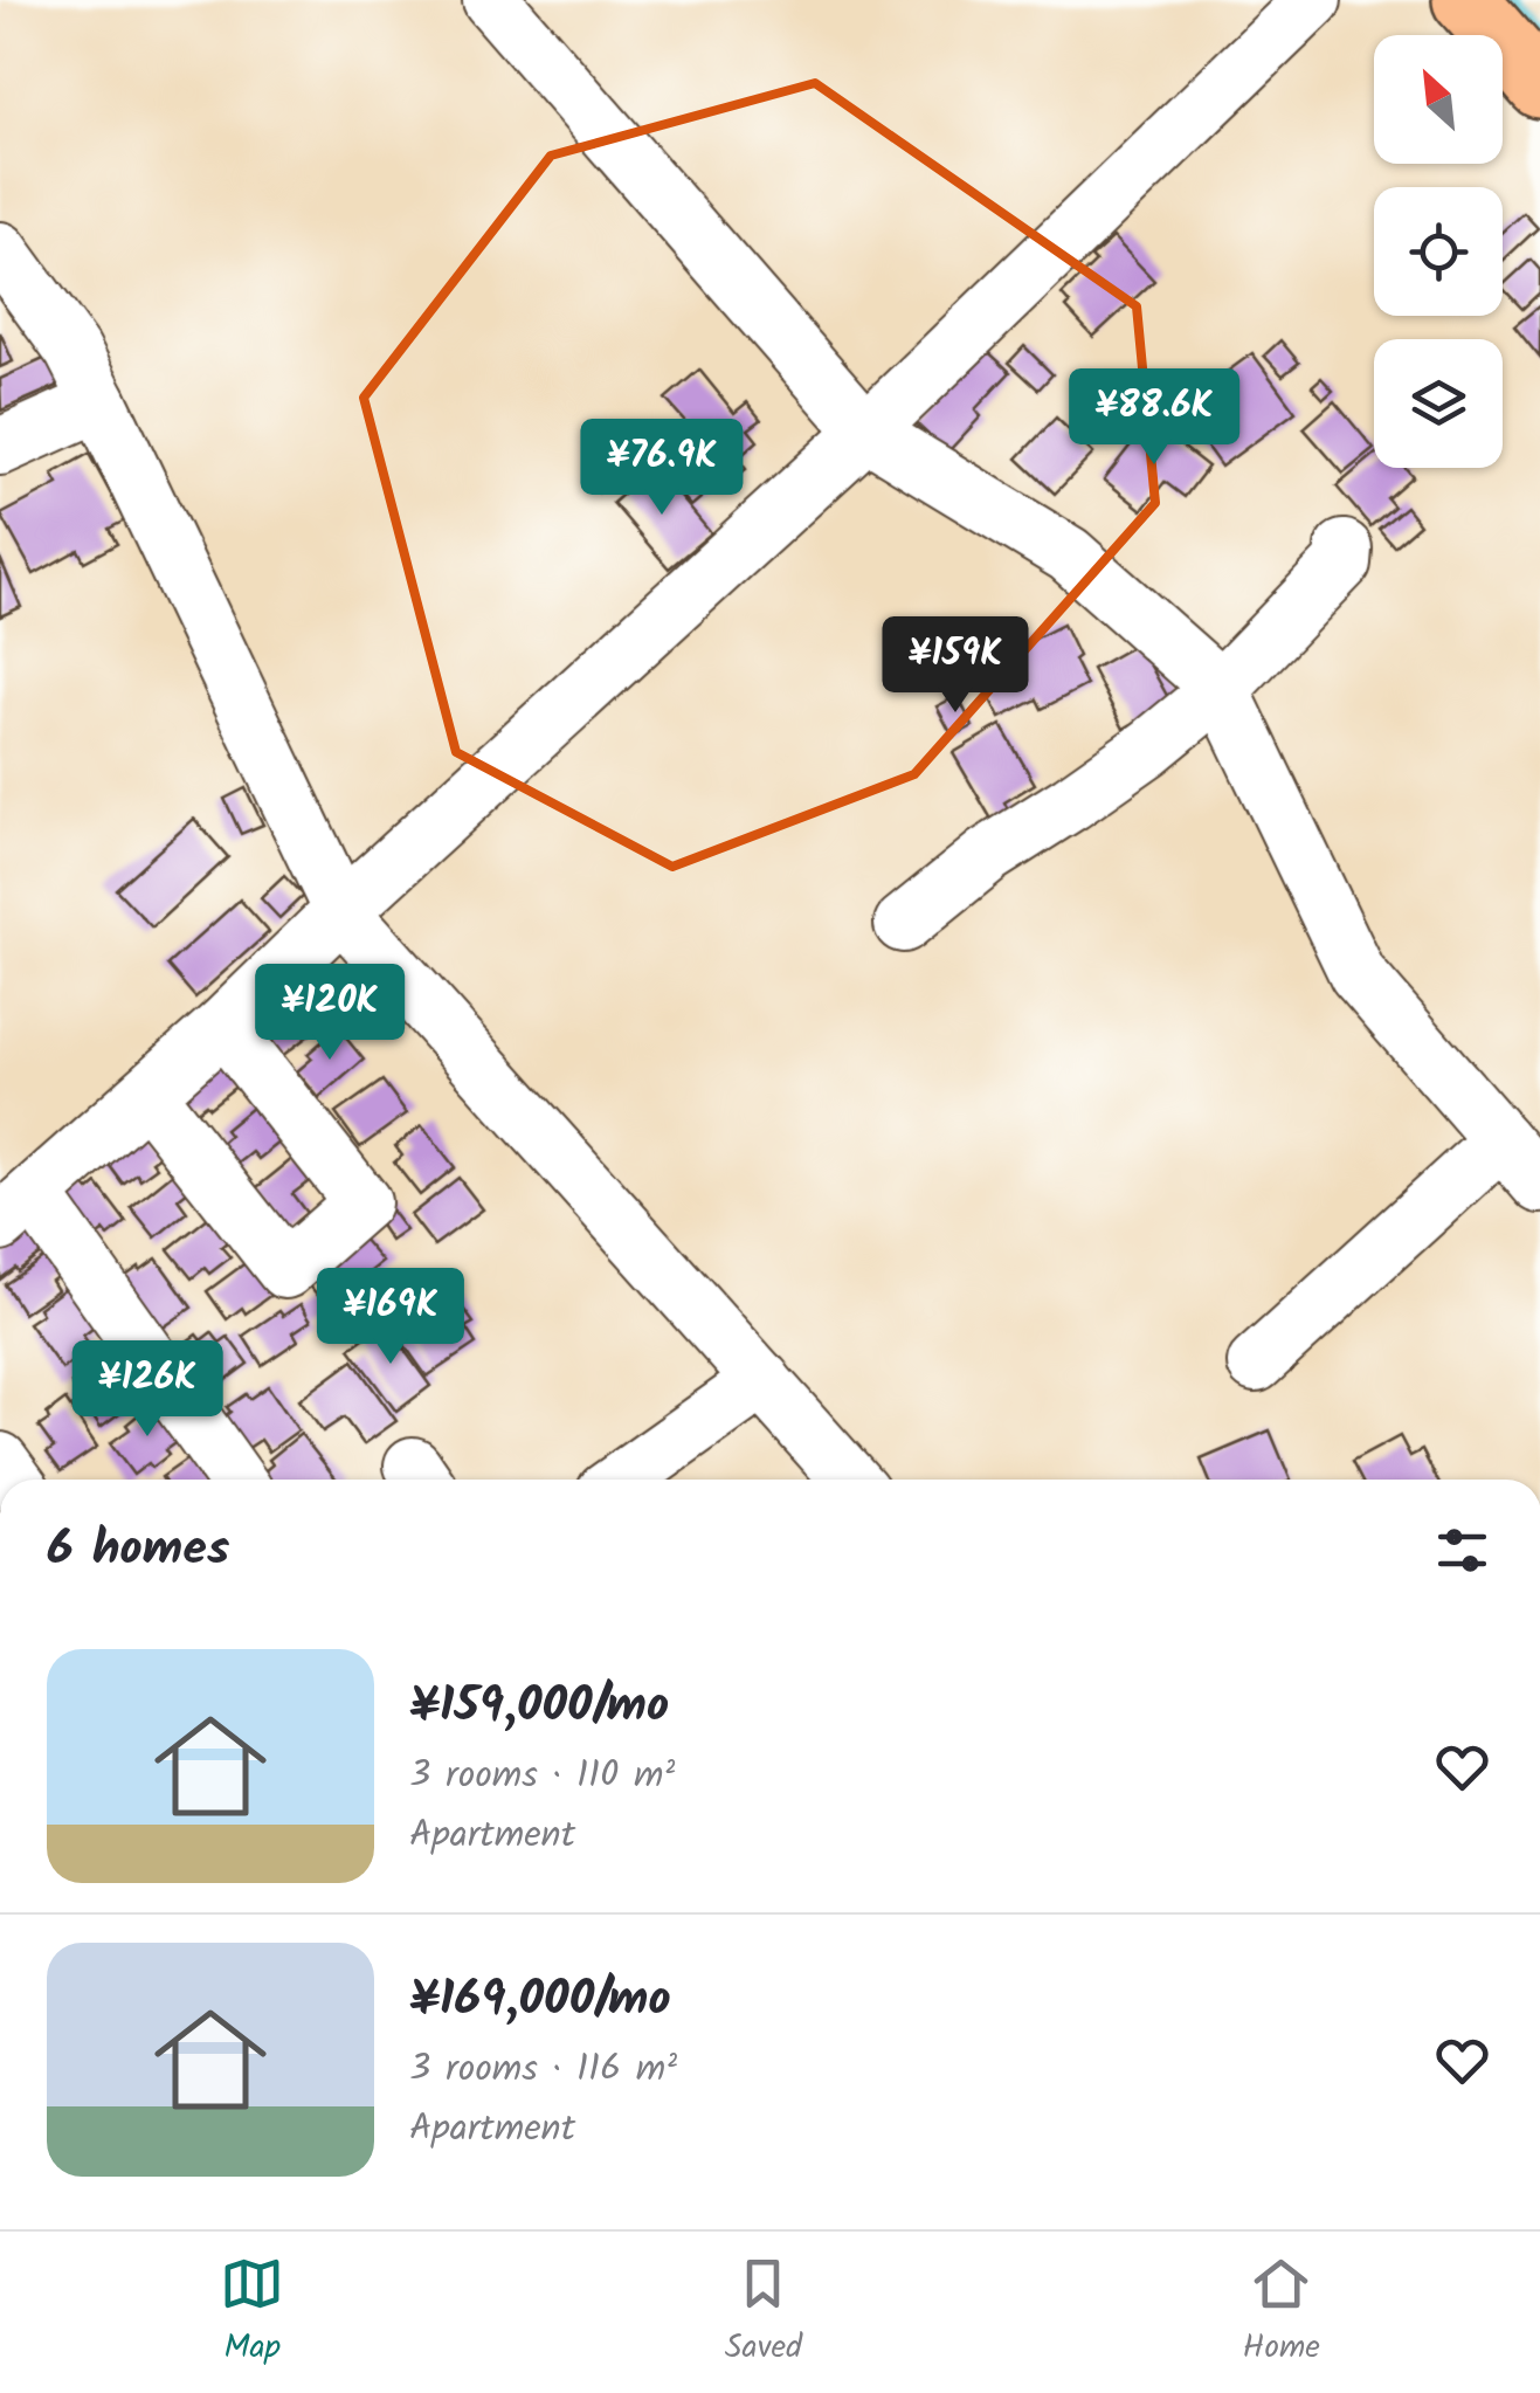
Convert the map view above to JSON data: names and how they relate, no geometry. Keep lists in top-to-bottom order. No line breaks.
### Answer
{"north":"top left","page":{"price":["¥88.6K","¥76.9K","¥159K","¥120K","¥169K","¥126K"],"heading":"6 homes","list":[{"name":"¥159,000/mo","note":"3 rooms · 110 m² · Apartment"},{"name":"¥169,000/mo","note":"3 rooms · 116 m² · Apartment"}],"tabs":["Map","Saved","Home"]}}
